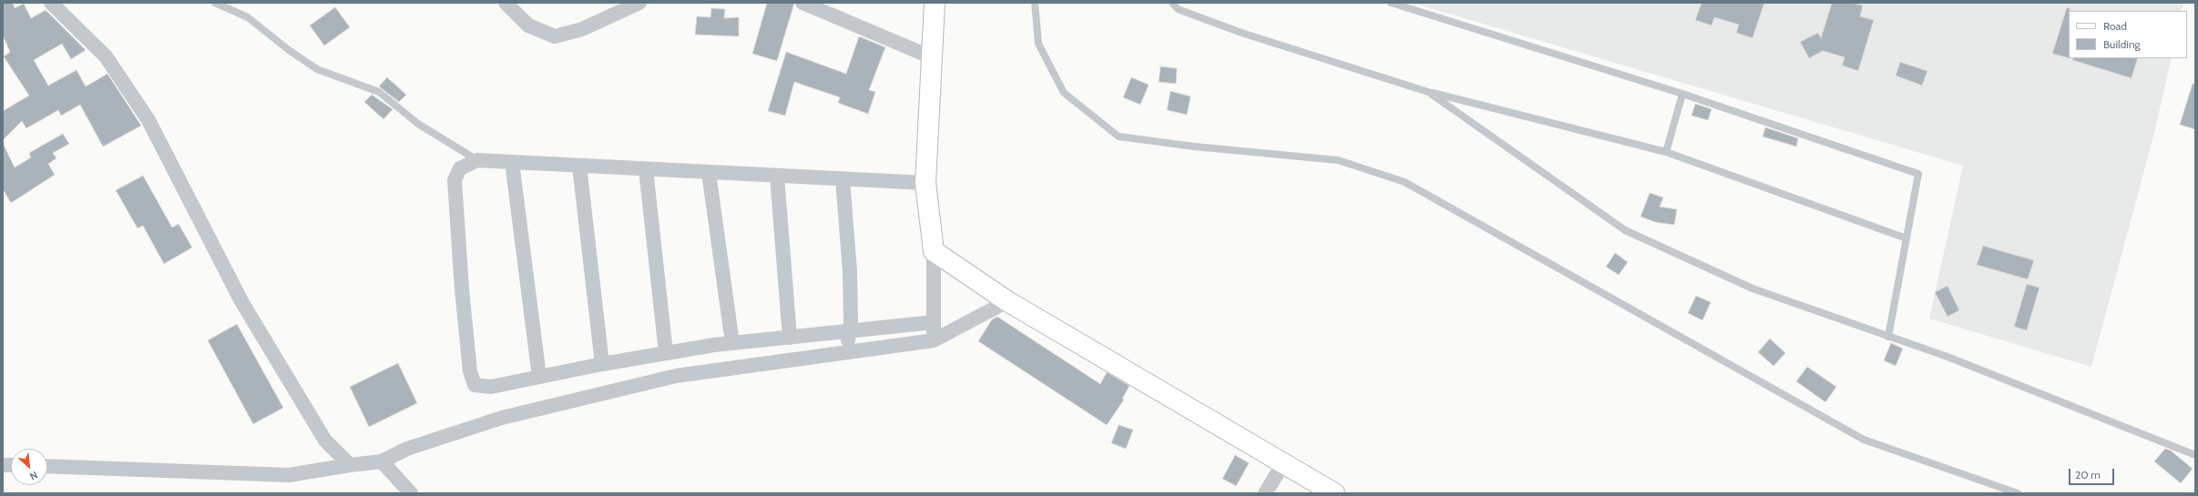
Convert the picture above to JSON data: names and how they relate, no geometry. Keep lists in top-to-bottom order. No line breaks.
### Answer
{"legend":["Road","Building"],"scale_bar":"20 m","north":"bottom right"}
